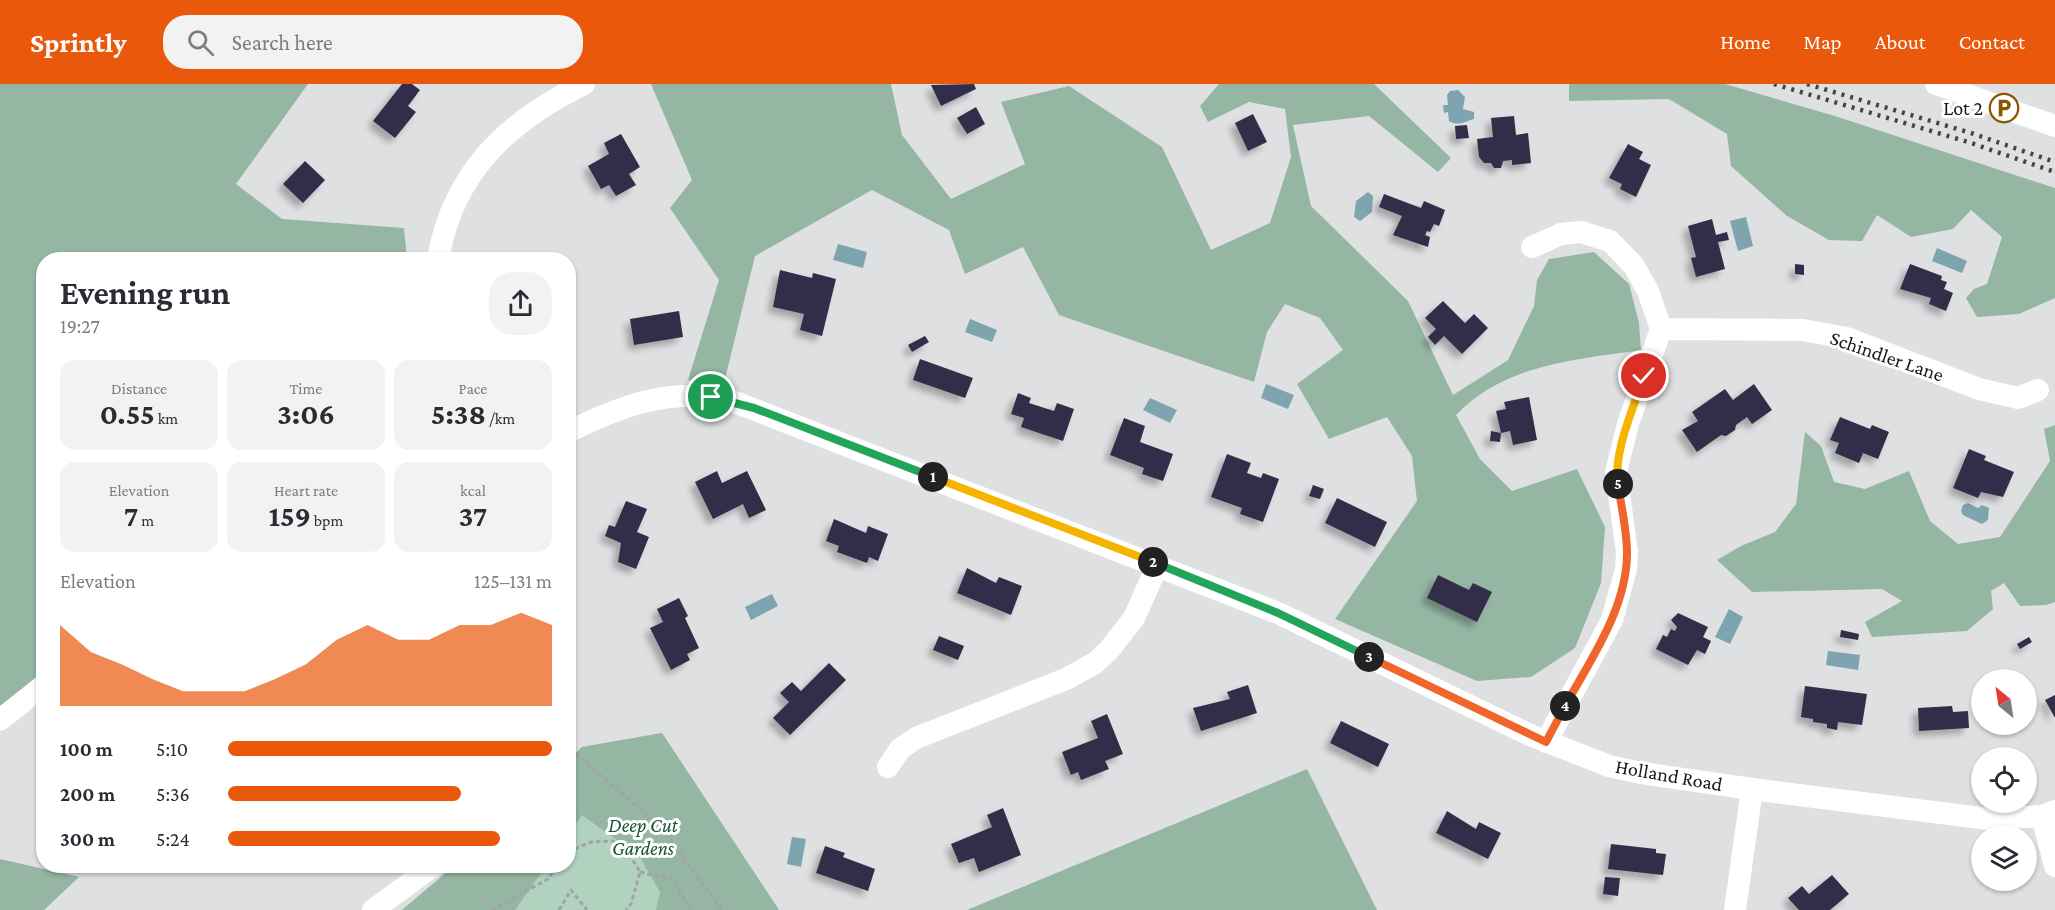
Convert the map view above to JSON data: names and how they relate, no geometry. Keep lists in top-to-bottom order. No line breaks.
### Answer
{"streets":{"street":["Schindler Lane","Holland Road"]},"parks":["Deep Cut Gardens"],"places":{"parking":["Lot 2"]},"north":"top left","page":{"header":"Sprintly","search":"Search here","nav":["Home","Map","About","Contact"],"heading":["Evening run","19:27"],"stats":[["Distance","0.55 km"],["Time","3:06"],["Pace","5:38 /km"],["Elevation","7 m"],["Heart rate","159 bpm"],["kcal","37"]],"pins":["1","5","2","3","4"],"chart":["Elevation","125–131 m"],"list":[{"name":"100 m","note":"5:10"},{"name":"200 m","note":"5:36"},{"name":"300 m","note":"5:24"}]}}
